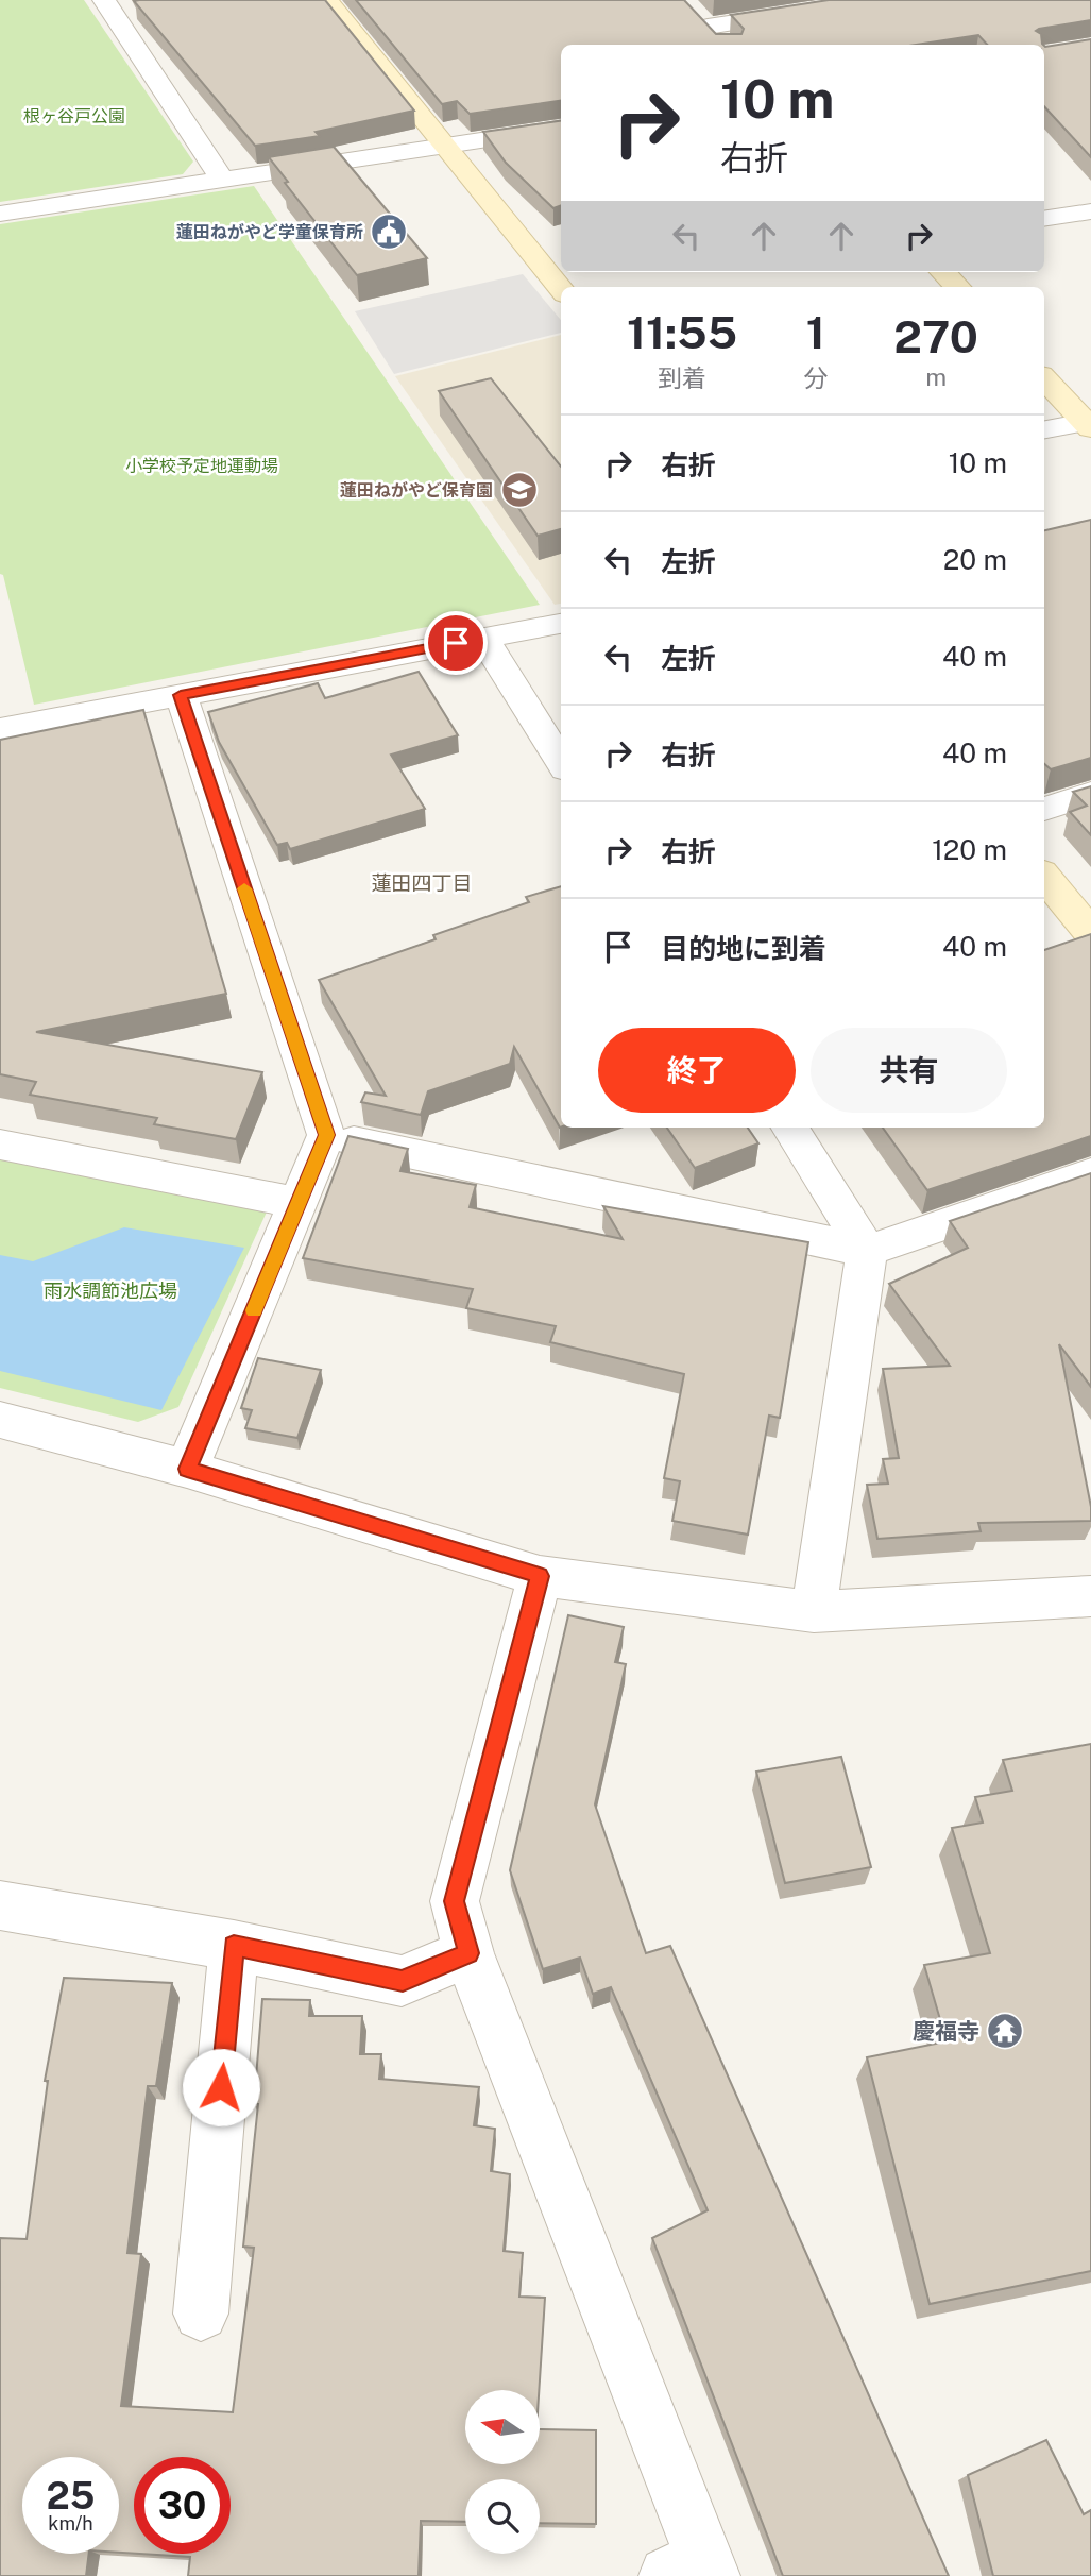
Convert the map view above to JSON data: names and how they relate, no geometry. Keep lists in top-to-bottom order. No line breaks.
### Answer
{"districts":["蓮田四丁目"],"parks":["根ヶ谷戸公園","小学校予定地運動場","雨水調節池広場"],"places":{"public building":["蓮田ねがやど学童保育所"],"school or university":["蓮田ねがやど保育園"],"temple":["慶福寺"]},"north":"left","page":{"turn":["10 m","右折"],"eta":["11:55","到着","1","分","270","m"],"list":[{"name":"右折","value":"10 m"},{"name":"左折","value":"20 m"},{"name":"左折","value":"40 m"},{"name":"右折","value":"40 m"},{"name":"右折","value":"120 m"},{"name":"目的地に到着","value":"40 m"}],"buttons":["終了","共有"],"speed":"25 km/h","limit":"30"}}
